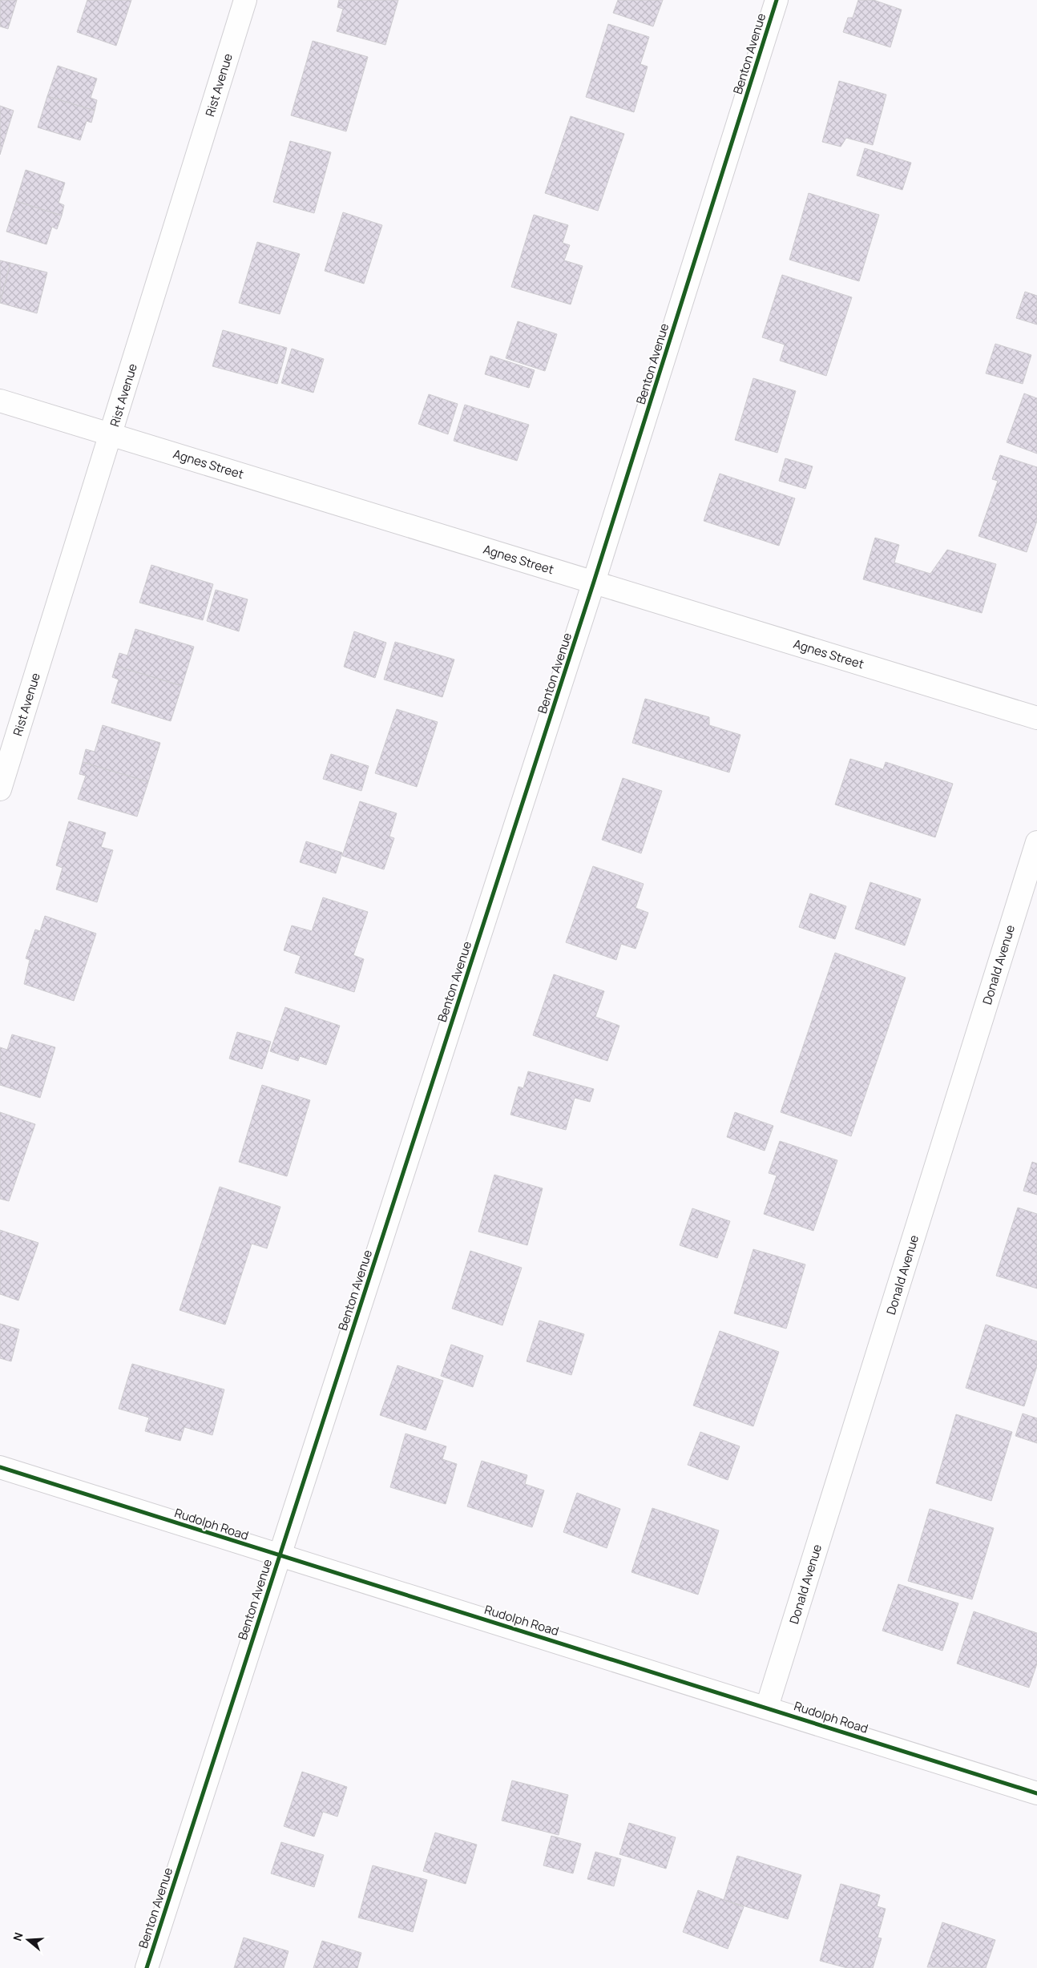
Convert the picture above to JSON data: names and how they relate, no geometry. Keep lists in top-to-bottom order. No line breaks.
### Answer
{"streets":{"street":["Benton Avenue","Rist Avenue","Agnes Street","Donald Avenue","Rudolph Road"]},"crossings":[["Benton Avenue","Agnes Street"],["Benton Avenue","Rudolph Road"],["Rist Avenue","Agnes Street"],["Donald Avenue","Rudolph Road"]],"north":"left"}
